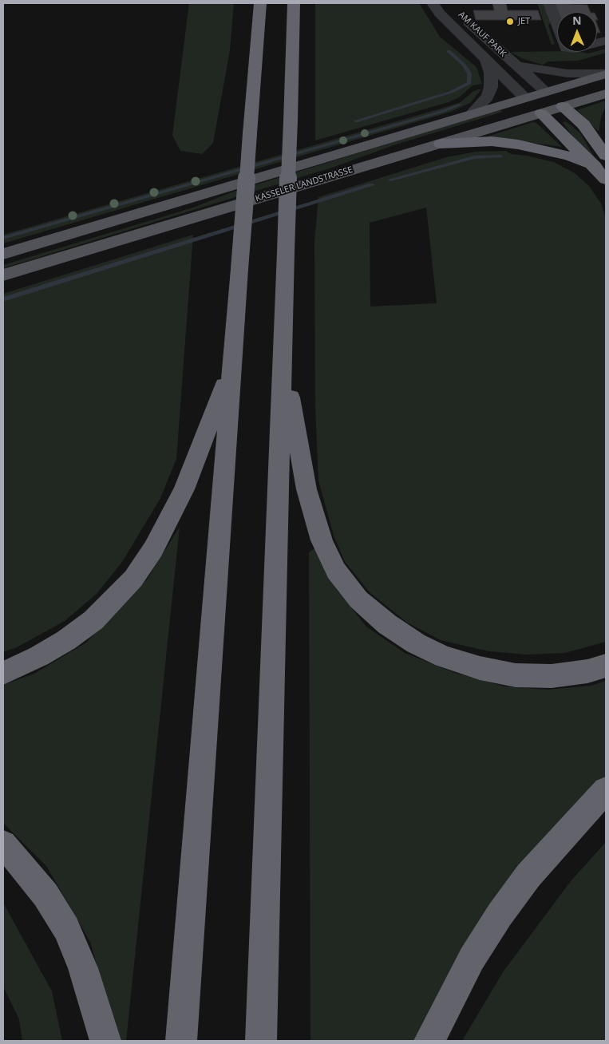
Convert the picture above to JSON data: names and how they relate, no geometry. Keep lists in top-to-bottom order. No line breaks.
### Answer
{"streets":{"main road":["KASSELER LANDSTRASSE"],"street":["AM KAUF PARK"]},"crossings":[["AM KAUF PARK","KASSELER LANDSTRASSE"]],"places":["JET"],"north":"top"}
